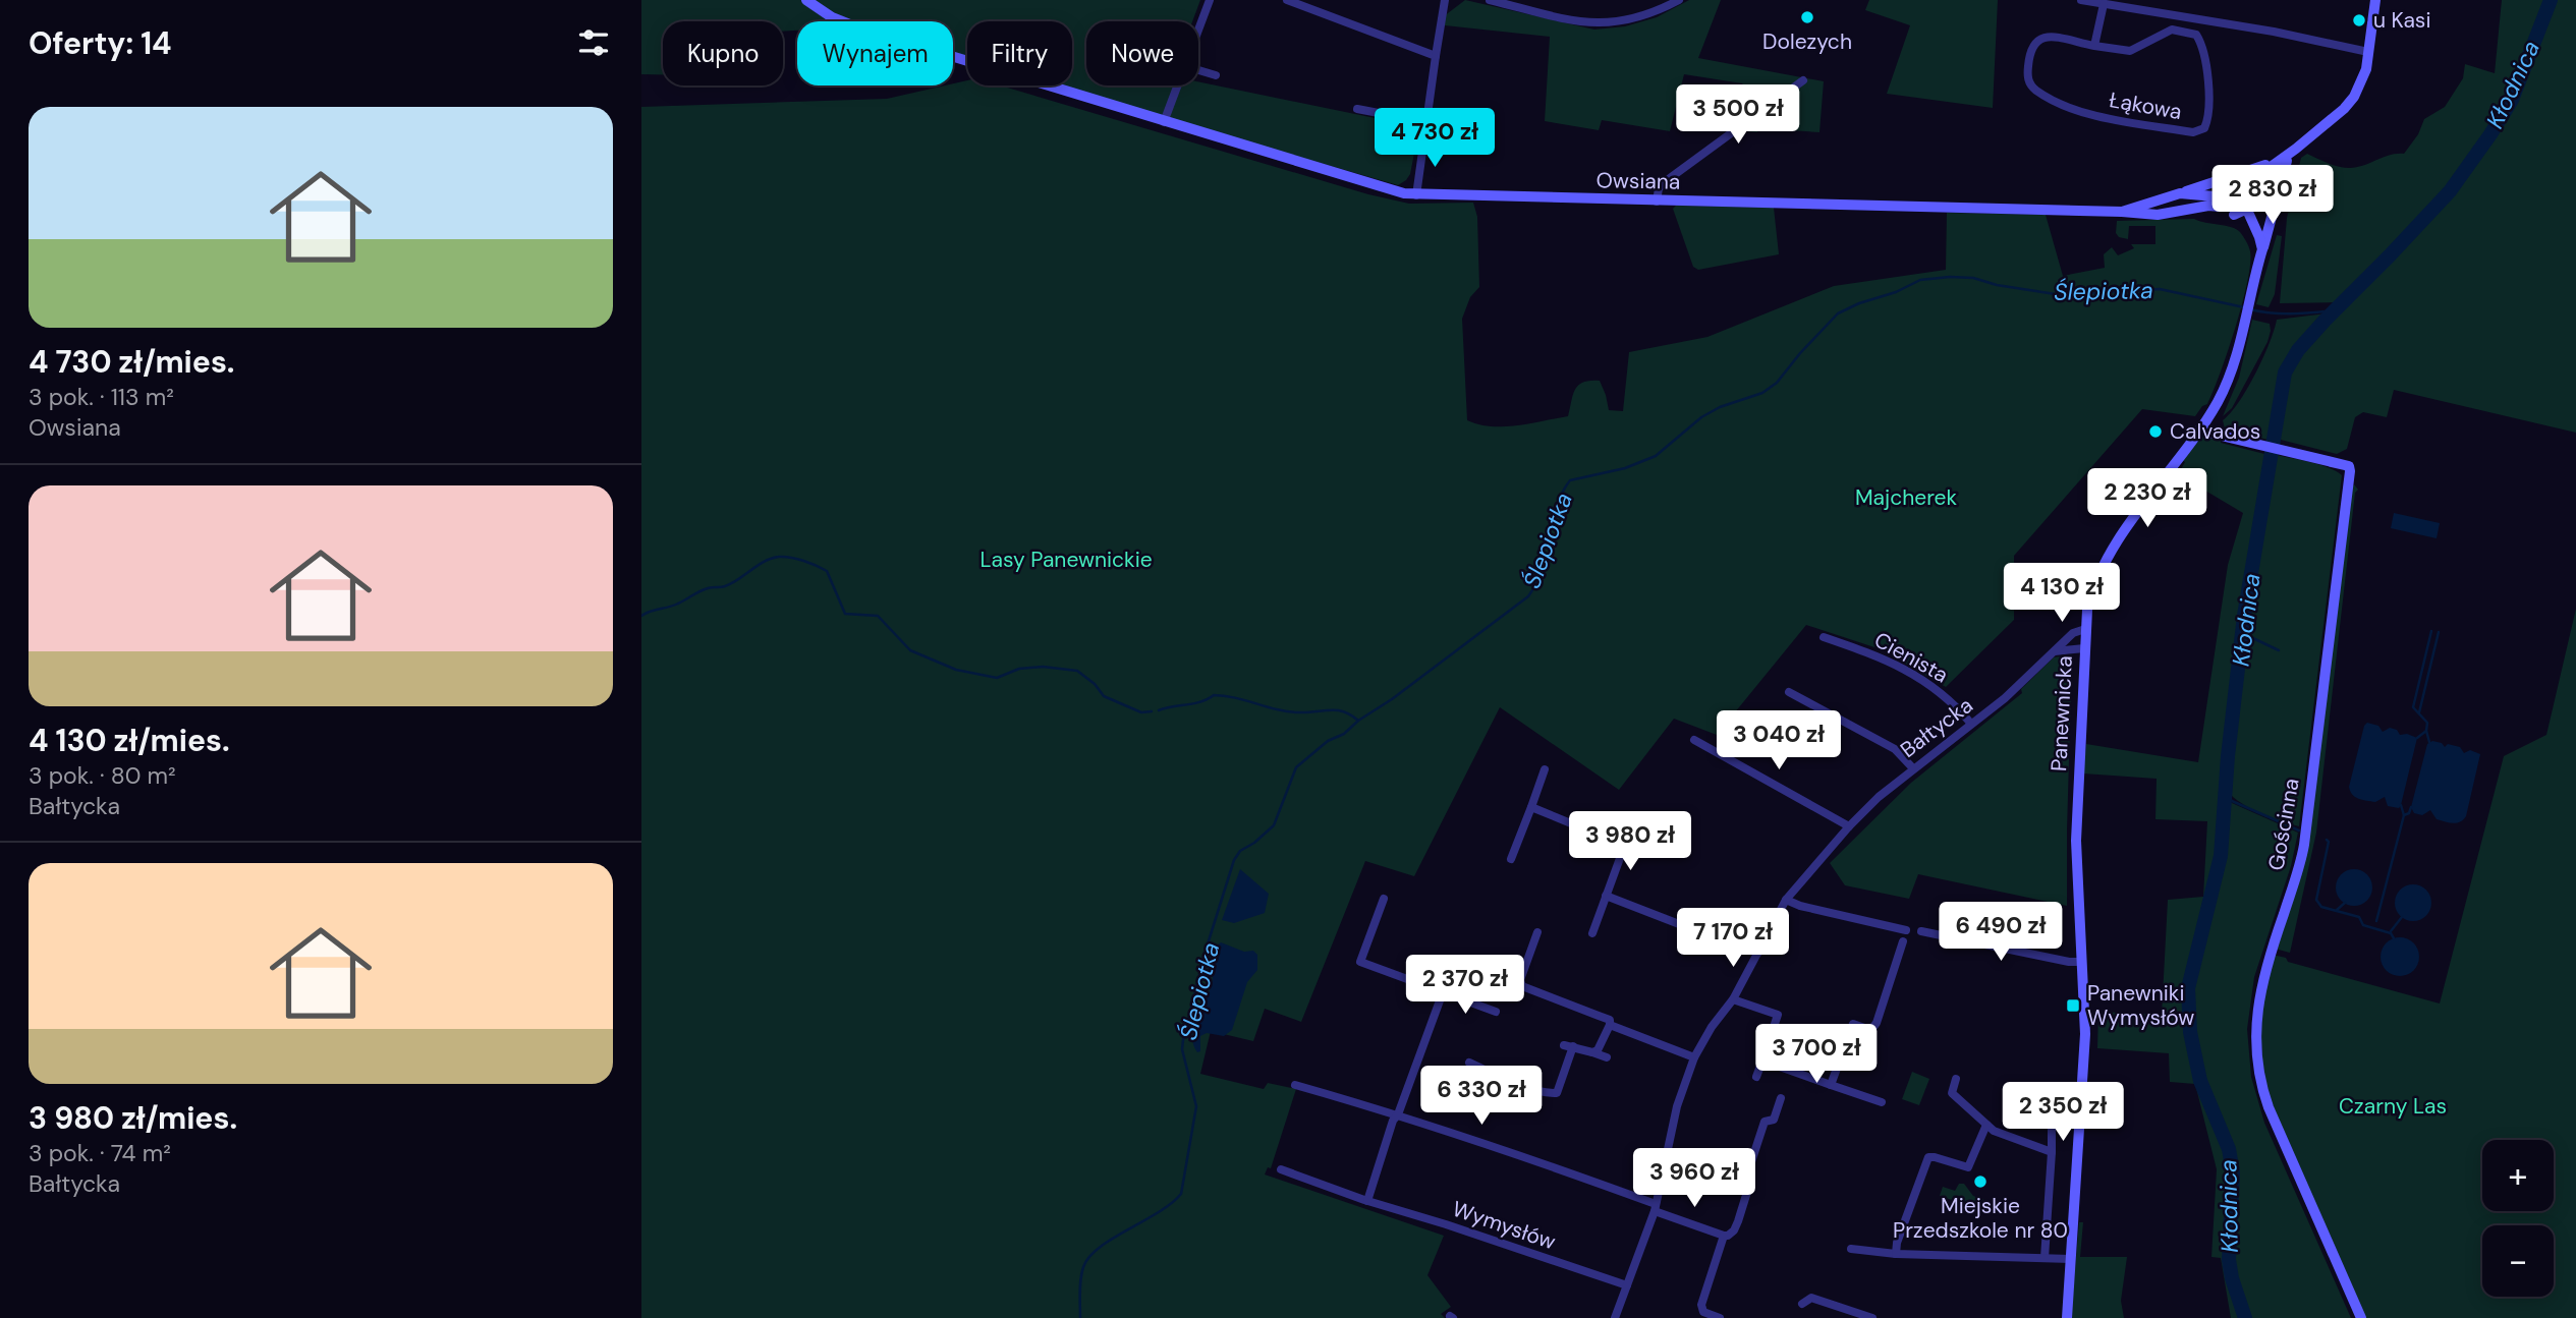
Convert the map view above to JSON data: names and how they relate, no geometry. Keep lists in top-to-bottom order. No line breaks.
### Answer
{"streets":{"street":["Łąkowa","Owsiana","Cienista","Panewnicka","Bałtycka","Gościnna","Wymysłów"]},"crossings":[["Cienista","Bałtycka"],["Panewnicka","Bałtycka"],["Panewnicka","Gościnna"],["Bałtycka","Wymysłów"]],"water":["Kłodnica","Ślepiotka"],"parks":["Majcherek","Lasy Panewnickie","Czarny Las"],"places":{"other":["Dolezych","u Kasi","Calvados","Miejskie Przedszkole nr 80"],"transit":["Panewniki Wymysłów"]},"page":{"heading":"Oferty: 14","chip":["Kupno","Wynajem","Filtry","Nowe"],"price":["3 500 zł","4 730 zł","2 830 zł","2 230 zł","4 130 zł","3 040 zł","3 980 zł","6 490 zł","7 170 zł","2 370 zł","3 700 zł","6 330 zł","2 350 zł","3 960 zł"],"list":[{"name":"4 730 zł/mies.","note":"3 pok. · 113 m² · Owsiana"},{"name":"4 130 zł/mies.","note":"3 pok. · 80 m² · Bałtycka"},{"name":"3 980 zł/mies.","note":"3 pok. · 74 m² · Bałtycka"}],"map_buttons":["+","−"]}}
